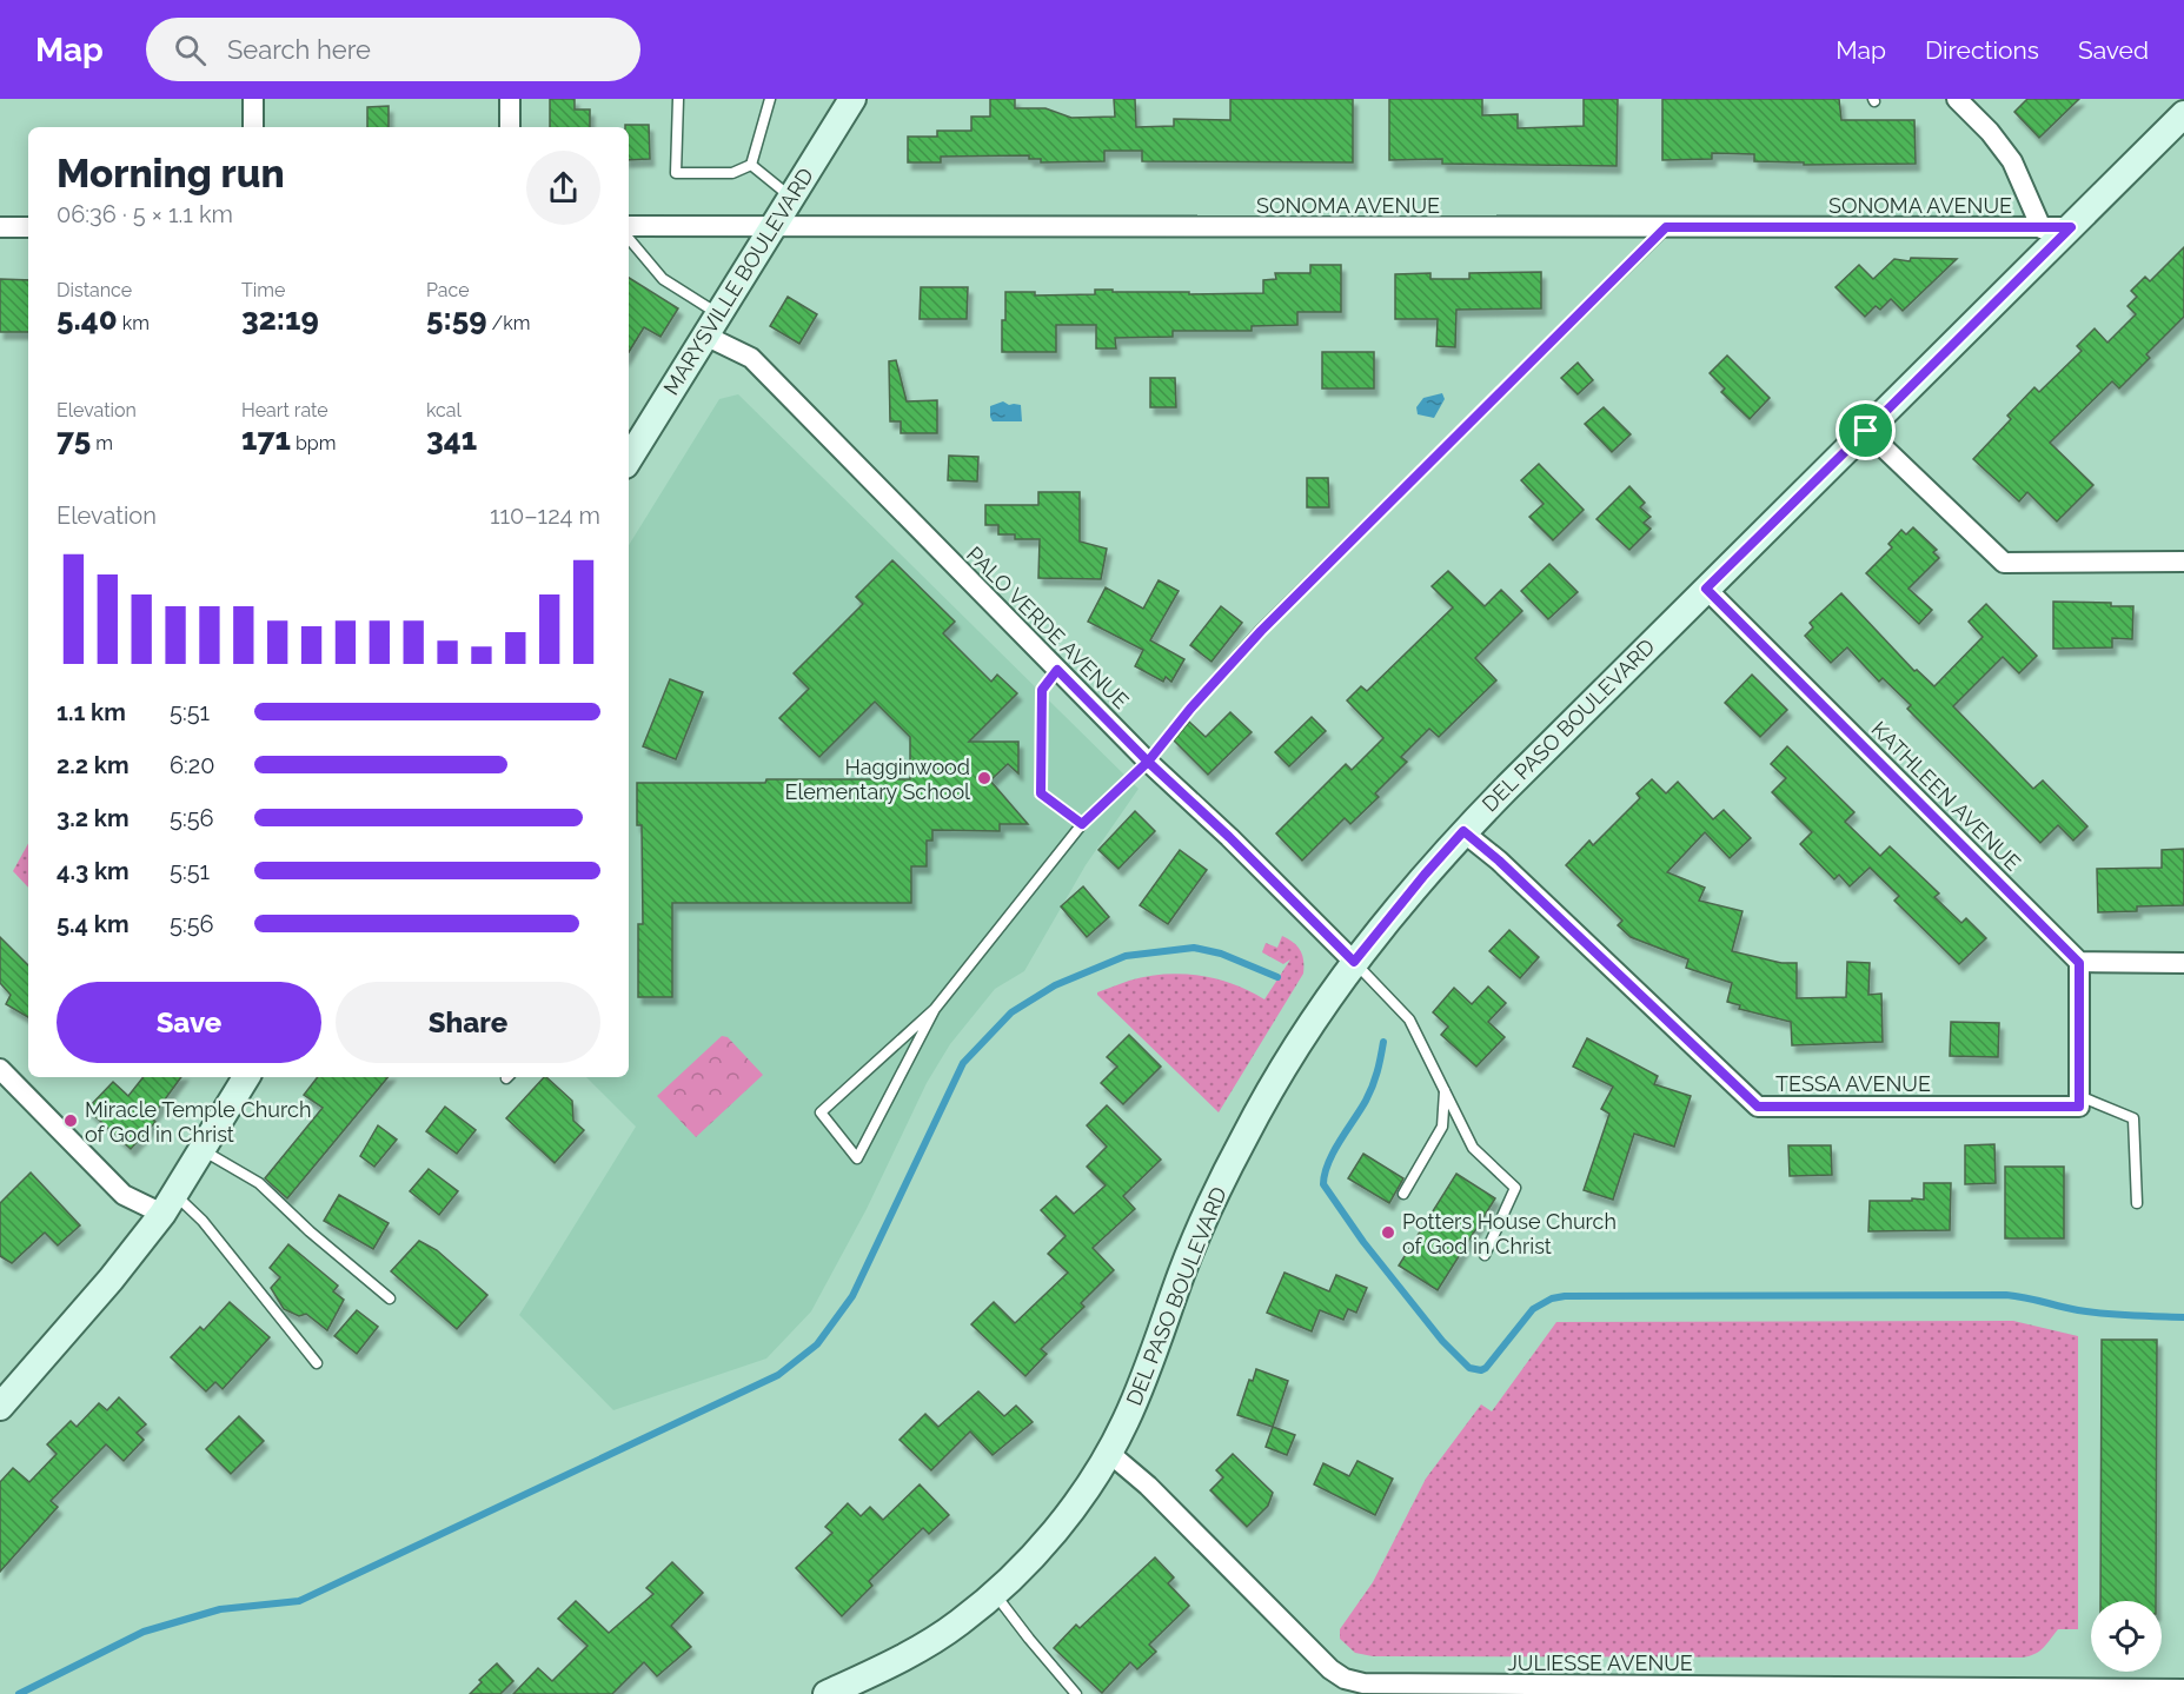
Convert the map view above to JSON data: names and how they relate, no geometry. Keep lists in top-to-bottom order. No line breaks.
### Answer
{"streets":{"main road":["MARYSVILLE BOULEVARD","DEL PASO BOULEVARD"],"street":["SONOMA AVENUE","PALO VERDE AVENUE","KATHLEEN AVENUE","TESSA AVENUE","JULIESSE AVENUE"]},"crossings":[["SONOMA AVENUE","MARYSVILLE BOULEVARD"],["SONOMA AVENUE","DEL PASO BOULEVARD"],["MARYSVILLE BOULEVARD","PALO VERDE AVENUE"],["PALO VERDE AVENUE","DEL PASO BOULEVARD"],["DEL PASO BOULEVARD","KATHLEEN AVENUE"],["DEL PASO BOULEVARD","TESSA AVENUE"],["DEL PASO BOULEVARD","JULIESSE AVENUE"]],"places":["Hagginwood Elementary School","Miracle Temple Church of God in Christ","Potters House Church of God in Christ"],"page":{"header":"Map","search":"Search here","nav":["Map","Directions","Saved"],"heading":["Morning run","06:36 · 5 × 1.1 km"],"stats":[["Distance","5.40 km"],["Time","32:19"],["Pace","5:59 /km"],["Elevation","75 m"],["Heart rate","171 bpm"],["kcal","341"]],"chart":["Elevation","110–124 m"],"list":[{"name":"1.1 km","note":"5:51"},{"name":"2.2 km","note":"6:20"},{"name":"3.2 km","note":"5:56"},{"name":"4.3 km","note":"5:51"},{"name":"5.4 km","note":"5:56"}],"buttons":["Save","Share"]}}
